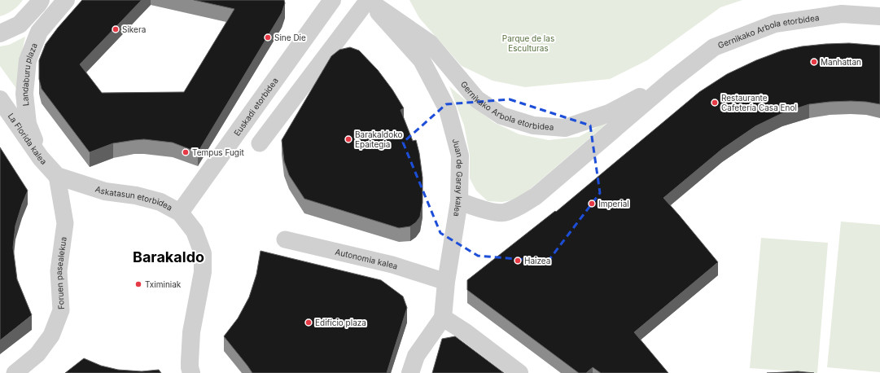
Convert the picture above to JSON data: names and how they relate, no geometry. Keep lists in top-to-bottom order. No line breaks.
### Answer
{"streets":{"street":["Gernikako Arbola etorbidea","Landaburu plaza","Euskadi etorbidea","La Florida kalea","Juan de Garay kalea","Askatasun etorbidea","Autonomia kalea","Foruen pasealekua"]},"crossings":[["Gernikako Arbola etorbidea","Juan de Garay kalea"],["Landaburu plaza","La Florida kalea"],["Euskadi etorbidea","Askatasun etorbidea"],["La Florida kalea","Askatasun etorbidea"],["La Florida kalea","Foruen pasealekua"],["Juan de Garay kalea","Autonomia kalea"],["Askatasun etorbidea","Foruen pasealekua"]],"districts":["Barakaldo"],"parks":["Parque de las Esculturas"],"places":["Sikera","Sine Die","Manhattan","Restaurante Cafetería Casa Enol","Barakaldoko Epaitegia","Tempus Fugit","Imperial","Haizea","Tximiniak","Edificio plaza"]}
